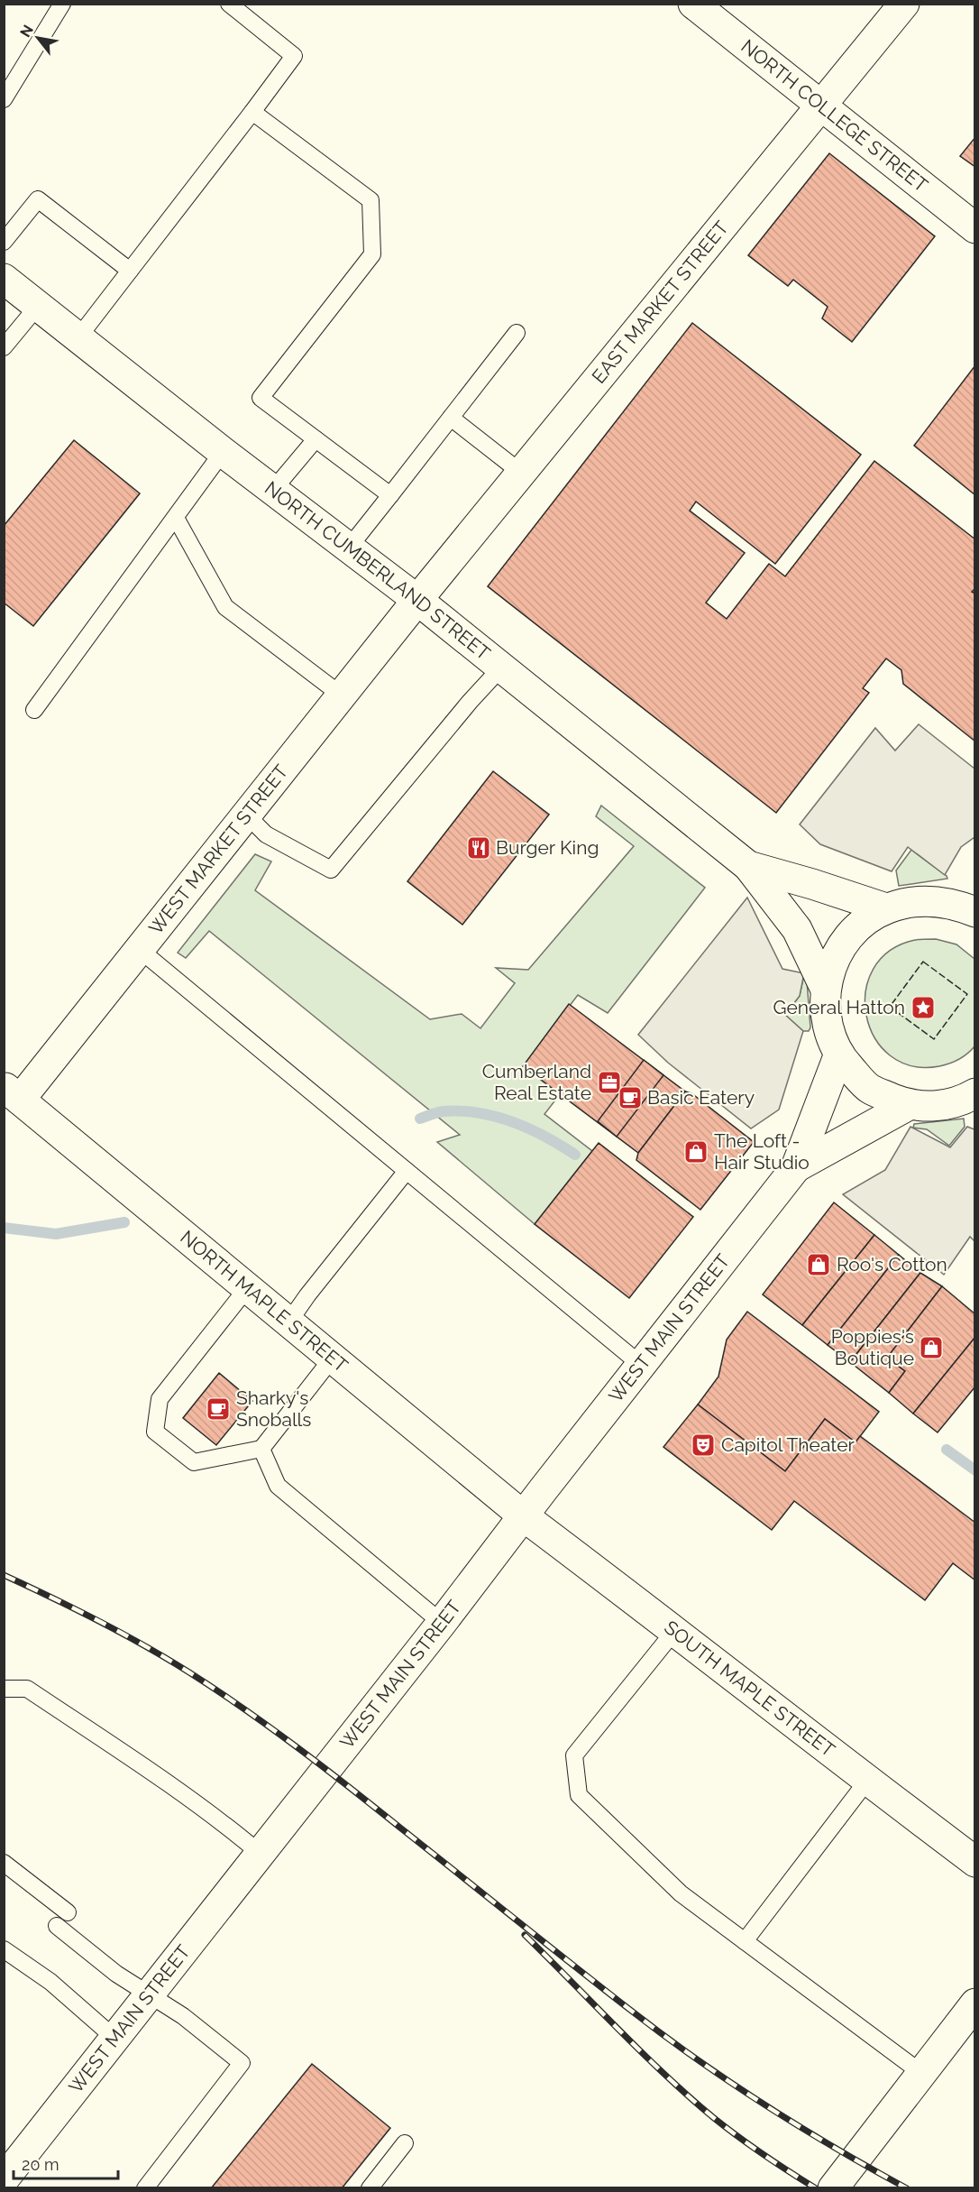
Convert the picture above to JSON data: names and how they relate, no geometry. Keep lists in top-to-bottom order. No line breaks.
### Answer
{"streets":{"main road":["NORTH COLLEGE STREET","EAST MARKET STREET","NORTH CUMBERLAND STREET","WEST MARKET STREET","NORTH MAPLE STREET","WEST MAIN STREET","SOUTH MAPLE STREET"]},"crossings":[["NORTH COLLEGE STREET","EAST MARKET STREET"],["EAST MARKET STREET","NORTH CUMBERLAND STREET"],["EAST MARKET STREET","WEST MARKET STREET"],["NORTH CUMBERLAND STREET","WEST MARKET STREET"],["WEST MARKET STREET","NORTH MAPLE STREET"],["NORTH MAPLE STREET","WEST MAIN STREET"],["NORTH MAPLE STREET","SOUTH MAPLE STREET"],["WEST MAIN STREET","SOUTH MAPLE STREET"]],"places":{"restaurant":["Burger King"],"place":["General Hatton"],"office":["Cumberland Real Estate"],"cafe":["Basic Eatery","Sharky's Snoballs"],"shop":["The Loft - Hair Studio","Roo's Cotton","Poppies's Boutique"],"theatre":["Capitol Theater"]},"scale_bar":"20 m","north":"top left"}
